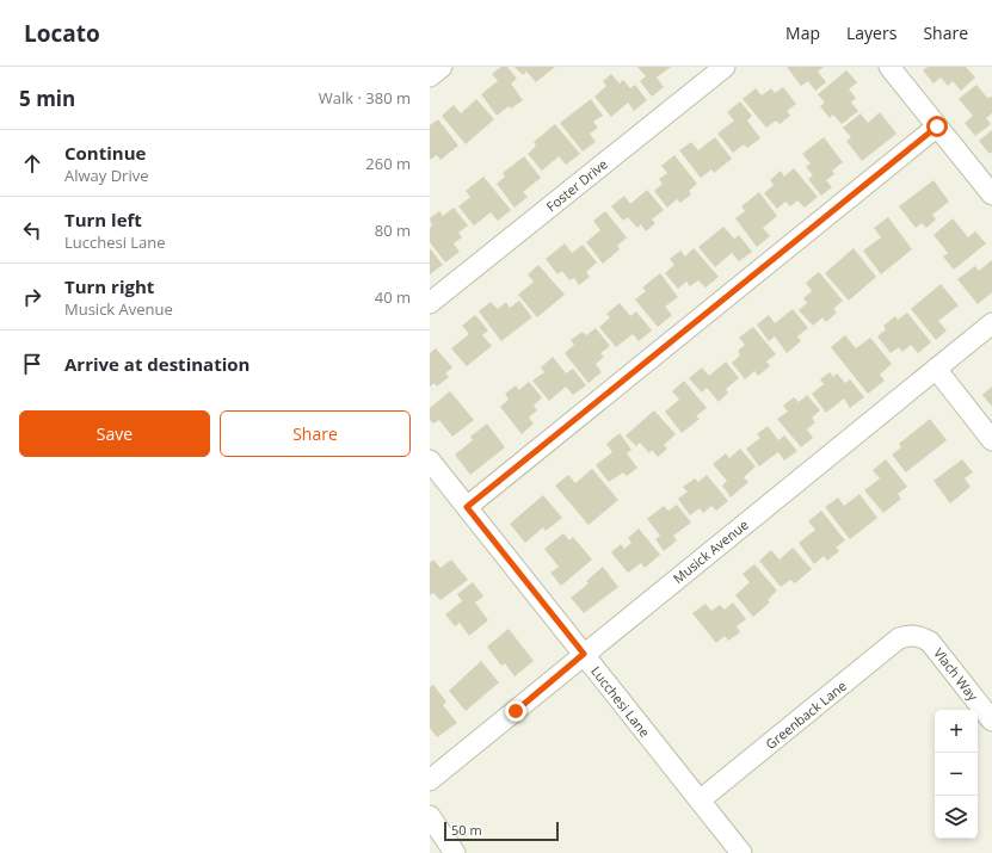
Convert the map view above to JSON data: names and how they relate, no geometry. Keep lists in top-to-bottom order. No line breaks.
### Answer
{"streets":{"street":["Foster Drive","Musick Avenue","Vlach Way","Lucchesi Lane","Greenback Lane"]},"crossings":[["Musick Avenue","Lucchesi Lane"],["Vlach Way","Greenback Lane"],["Lucchesi Lane","Greenback Lane"]],"scale_bar":"50 m","page":{"header":"Locato","nav":["Map","Layers","Share"],"heading":["5 min","Walk · 380 m"],"list":[["Continue","Alway Drive","260 m"],["Turn left","Lucchesi Lane","80 m"],["Turn right","Musick Avenue","40 m"],"Arrive at destination"],"buttons":["Save","Share"],"map_buttons":["+","−"],"scale":"50 m"}}
